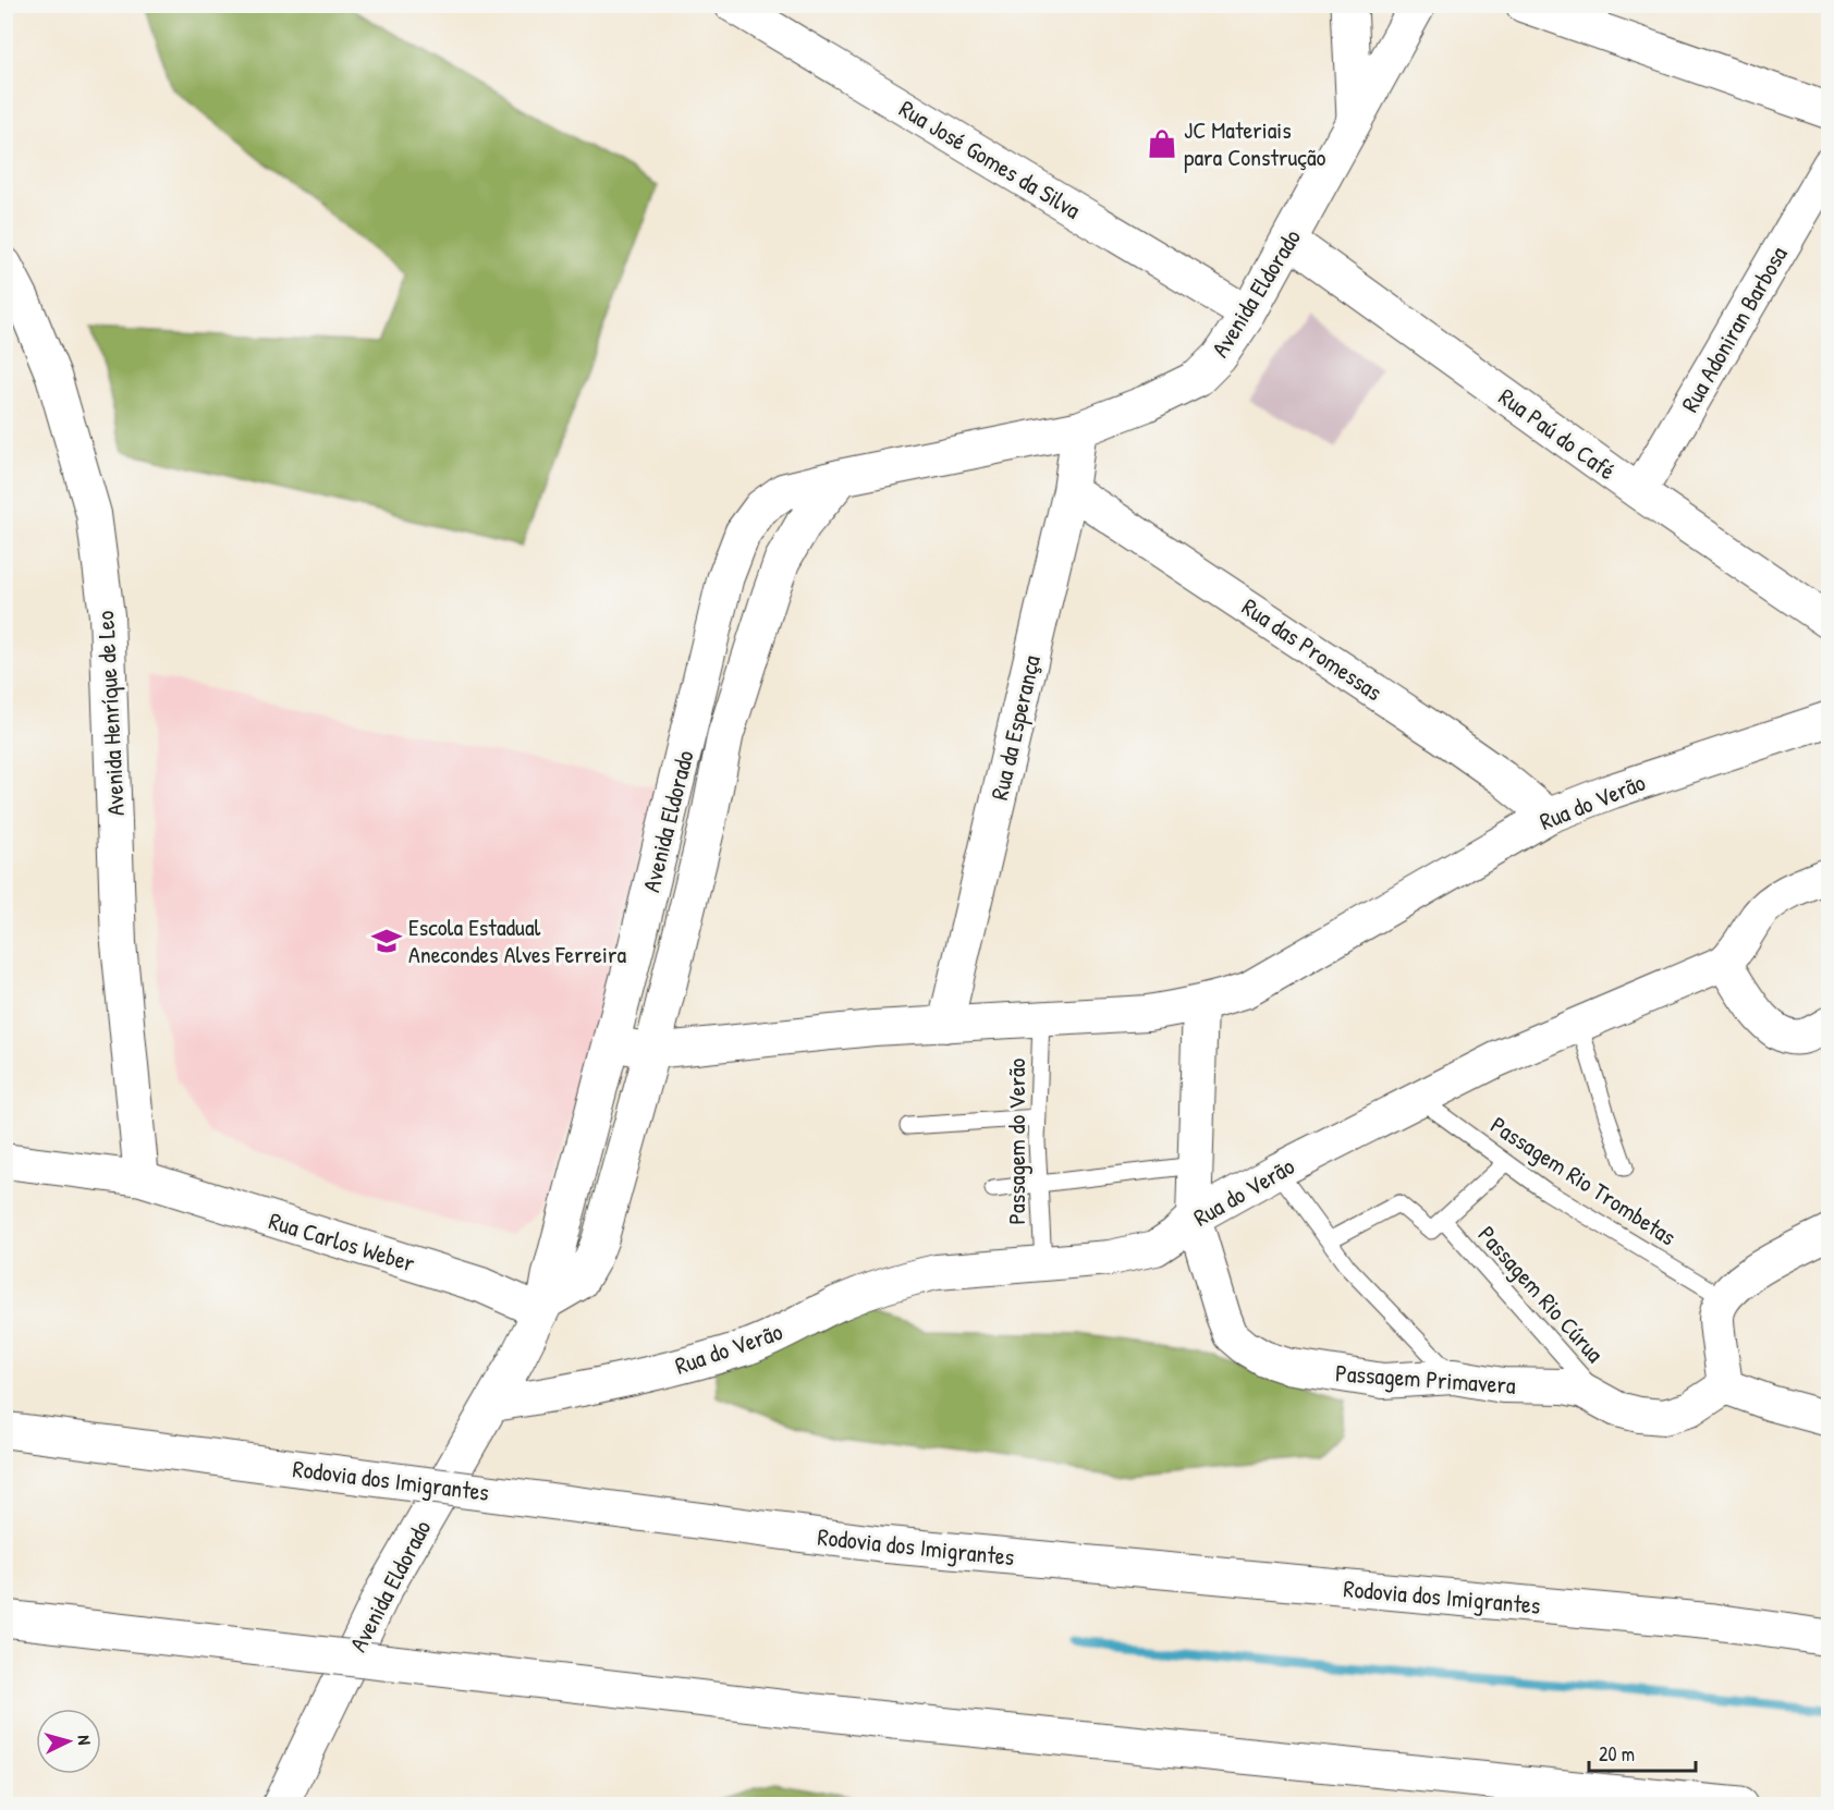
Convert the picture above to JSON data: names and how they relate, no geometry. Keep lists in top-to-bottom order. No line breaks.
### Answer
{"streets":{"main road":["Avenida Eldorado","Rodovia dos Imigrantes"],"street":["Rua José Gomes da Silva","Rua Adoniran Barbosa","Rua Paú do Café","Rua das Promessas","Avenida Henríque de Leo","Rua da Esperança","Rua do Verão","Rua Carlos Weber","Passagem Primavera"],"lane":["Passagem do Verão","Passagem Rio Trombetas","Passagem Rio Cúrua"]},"crossings":[["Rua José Gomes da Silva","Avenida Eldorado"],["Avenida Eldorado","Rua Paú do Café"],["Avenida Eldorado","Rua da Esperança"],["Avenida Eldorado","Rua do Verão"],["Avenida Eldorado","Rua Carlos Weber"],["Rua Adoniran Barbosa","Rua Paú do Café"],["Rua das Promessas","Rua da Esperança"],["Rua das Promessas","Rua do Verão"],["Avenida Henríque de Leo","Rua Carlos Weber"],["Rua da Esperança","Rua do Verão"],["Rua do Verão","Passagem do Verão"],["Rua do Verão","Passagem Rio Trombetas"],["Rua do Verão","Passagem Primavera"],["Passagem Rio Cúrua","Passagem Primavera"]],"places":{"shop":["JC Materiais para Construção"],"school or university":["Escola Estadual Anecondes Alves Ferreira"]},"scale_bar":"20 m","north":"right"}
